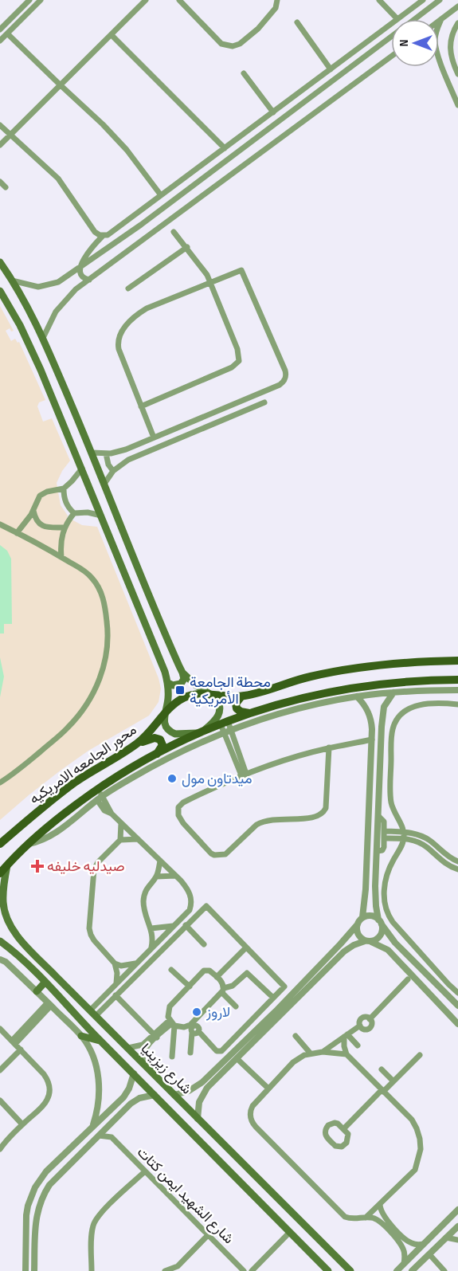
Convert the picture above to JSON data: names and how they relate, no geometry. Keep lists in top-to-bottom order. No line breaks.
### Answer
{"streets":{"main road":["محور الجامعه الامريكيه","شارع زيزينيا"],"street":["شارع الشهيد ايمن كتات"]},"crossings":[["محور الجامعه الامريكيه","شارع زيزينيا"]],"places":{"transit":["محطة الجامعة الأمريكية"],"other":["ميدتاون مول","لاروز"],"health":["صيدليه خليفه"]},"north":"left"}
